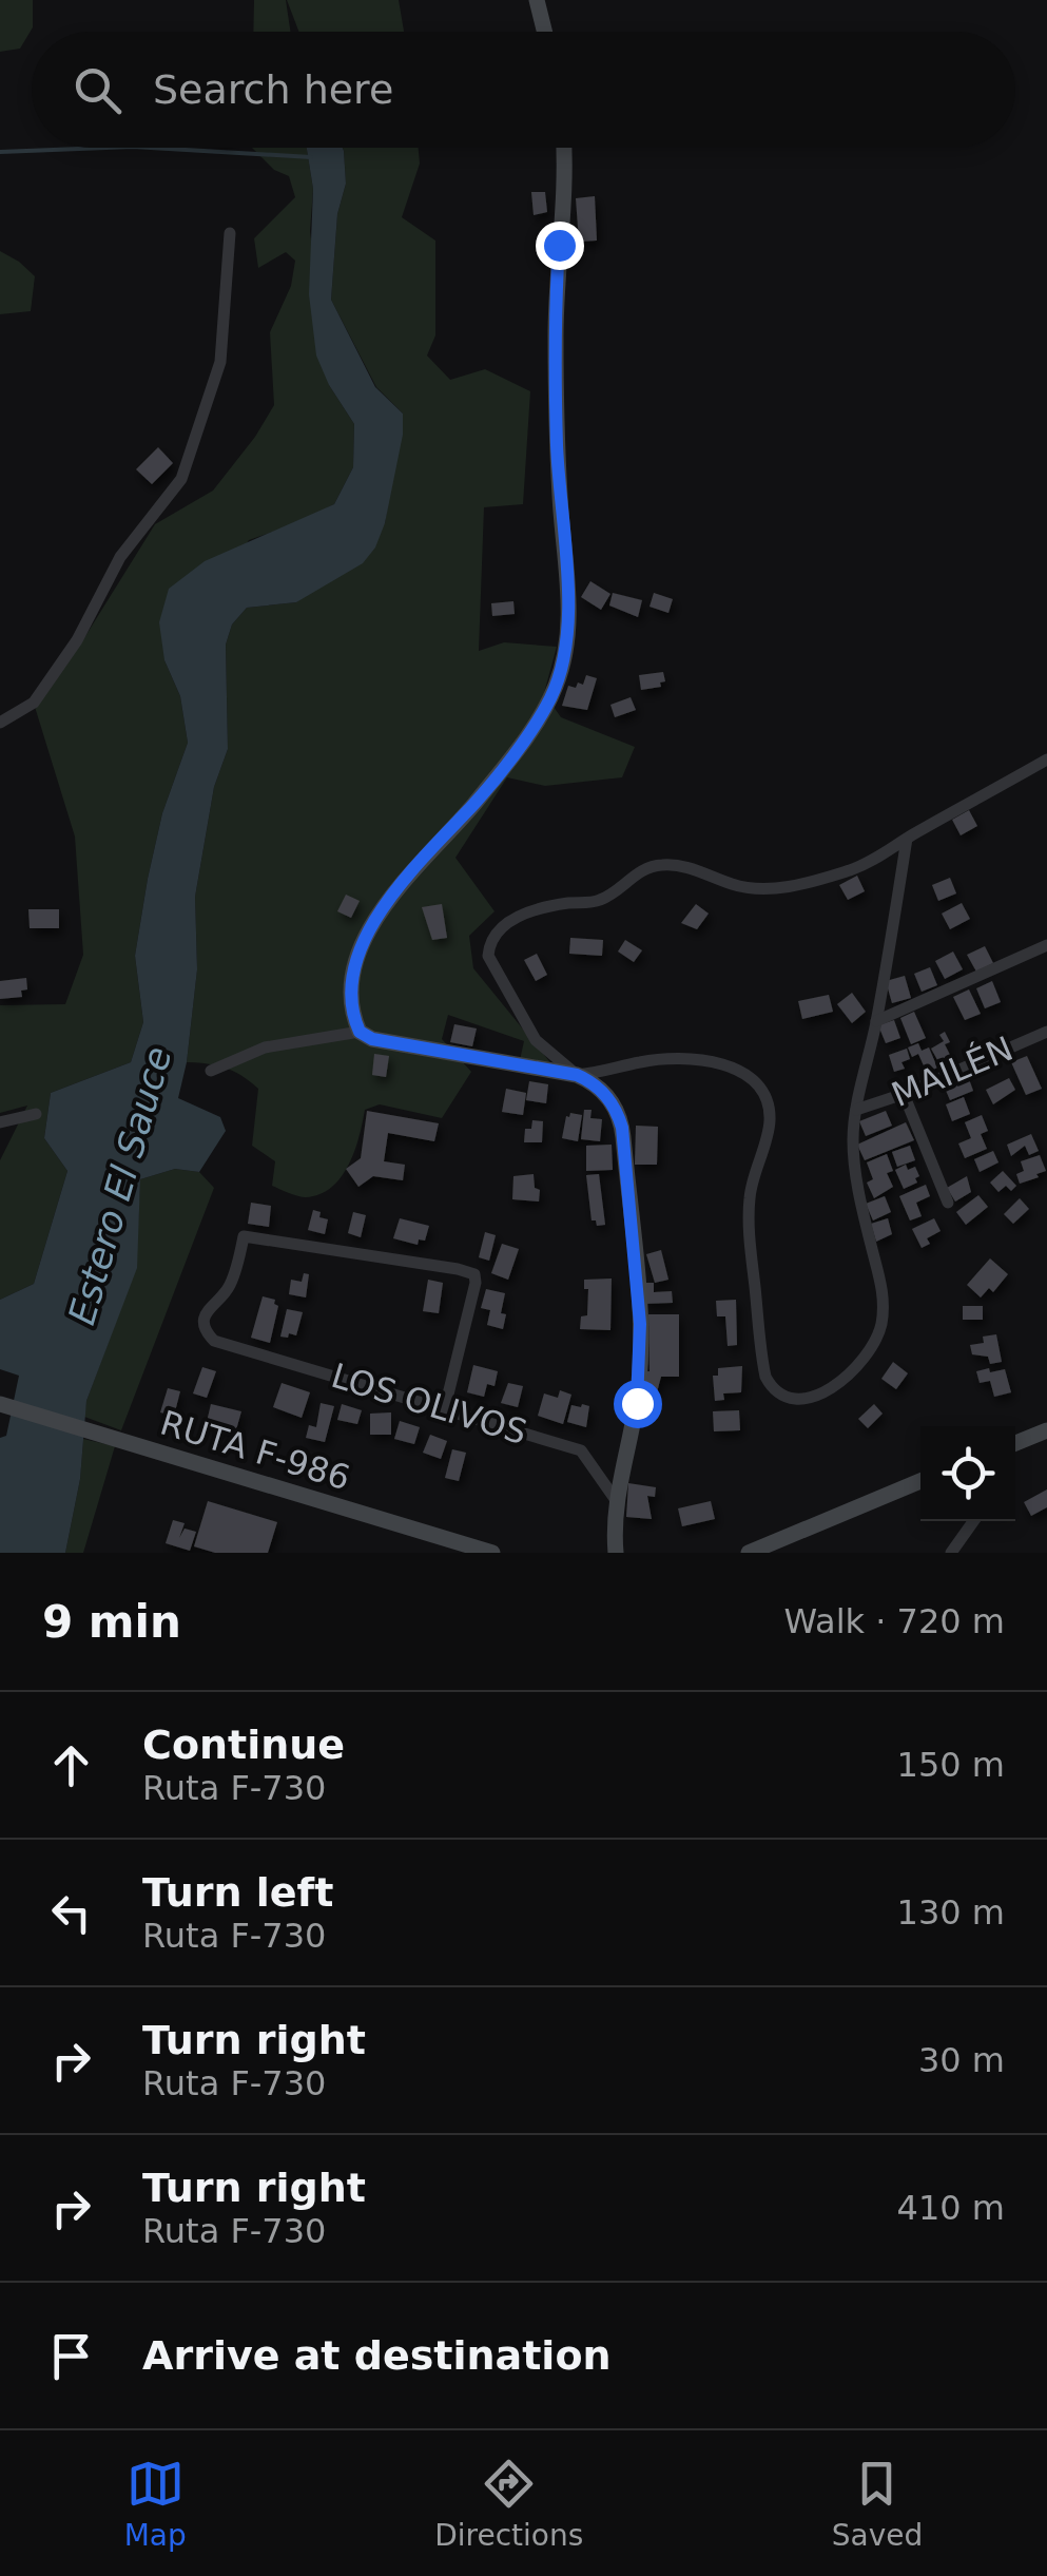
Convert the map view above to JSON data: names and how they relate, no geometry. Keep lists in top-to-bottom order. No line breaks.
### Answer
{"streets":{"street":["MAILÉN","LOS OLIVOS","RUTA F-986"]},"water":["Estero El Sauce"],"page":{"search":"Search here","heading":["9 min","Walk · 720 m"],"list":[["Continue","Ruta F-730","150 m"],["Turn left","Ruta F-730","130 m"],["Turn right","Ruta F-730","30 m"],["Turn right","Ruta F-730","410 m"],"Arrive at destination"],"nav":["Map","Directions","Saved"]}}
